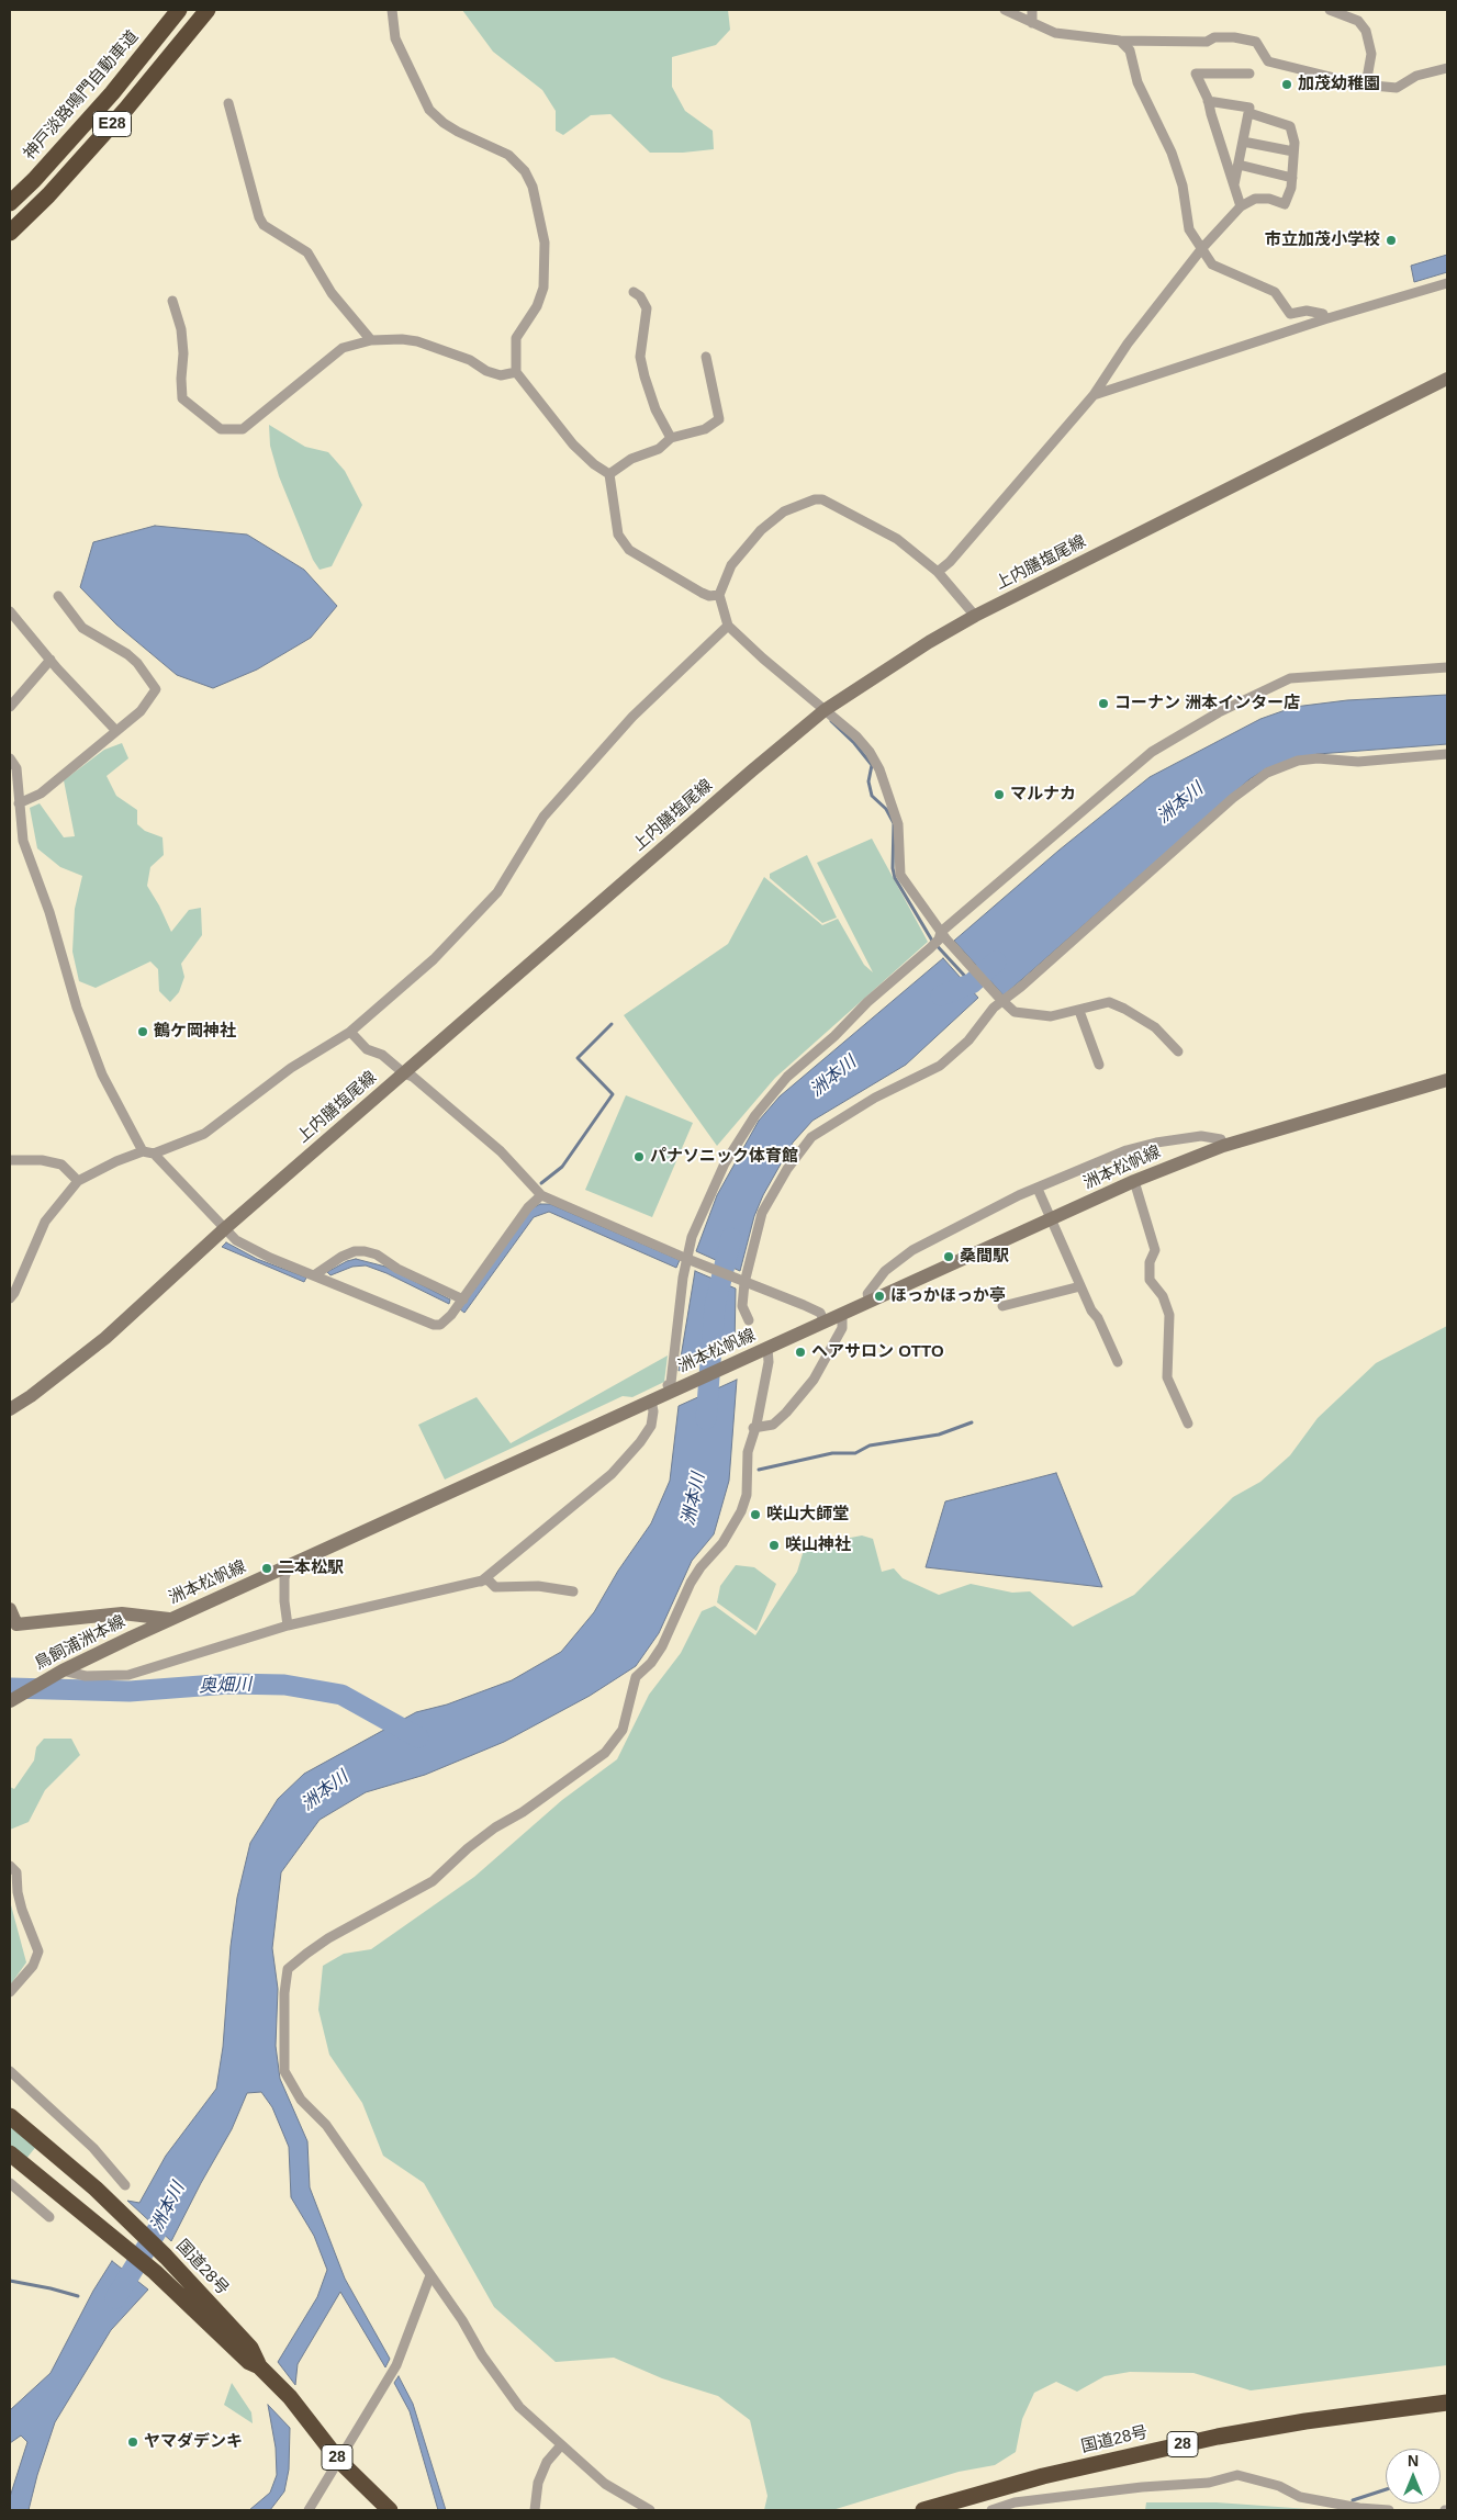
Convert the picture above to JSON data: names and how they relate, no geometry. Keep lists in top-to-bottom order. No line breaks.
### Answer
{"streets":{"highway":["神戸淡路鳴門自動車道","E28","国道28号","28"],"main road":["上内膳塩尾線","洲本松帆線","鳥飼浦洲本線"]},"crossings":[["洲本松帆線","鳥飼浦洲本線"]],"water":["洲本川","奥畑川"],"places":["加茂幼稚園","市立加茂小学校","コーナン 洲本インター店","マルナカ","鶴ケ岡神社","パナソニック体育館","桑間駅","ほっかほっか亭","ヘアサロン OTTO","咲山大師堂","咲山神社","二本松駅","ヤマダデンキ"],"north":"top"}
